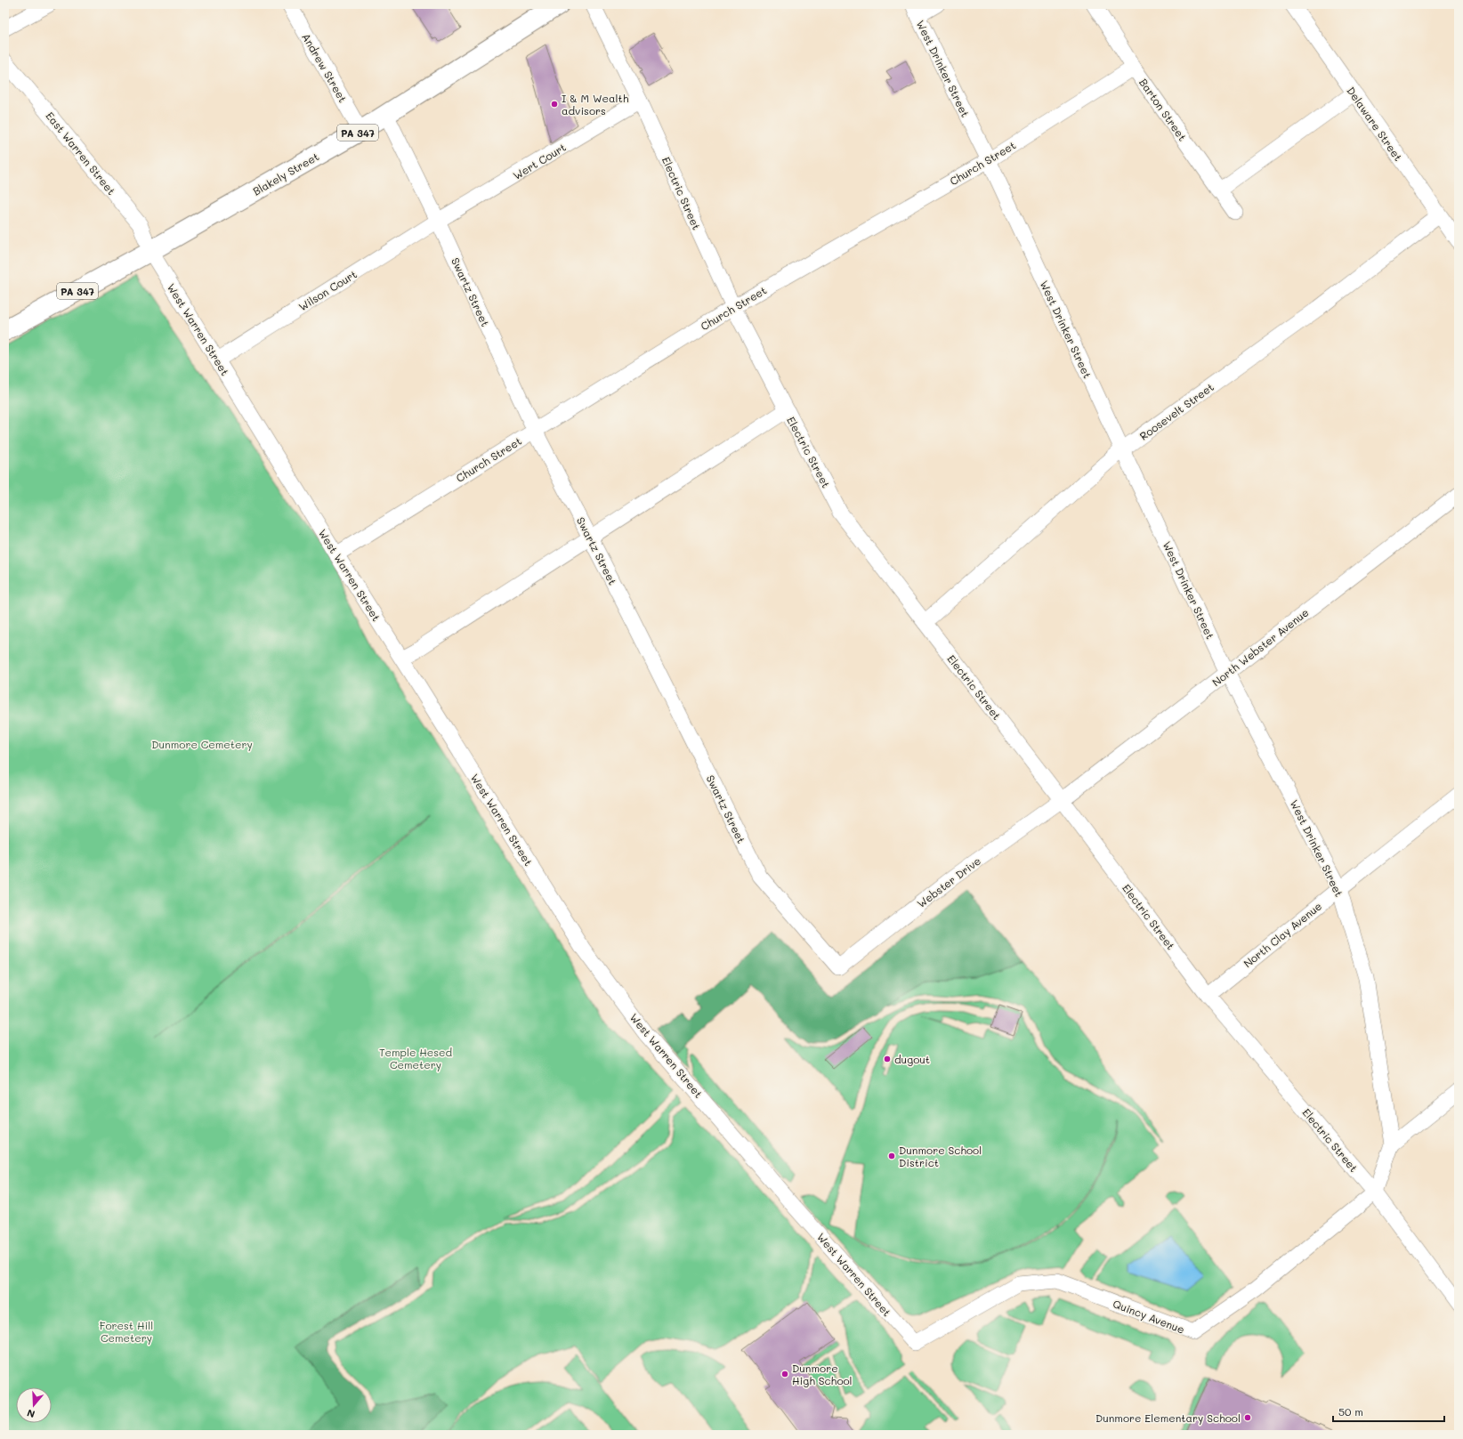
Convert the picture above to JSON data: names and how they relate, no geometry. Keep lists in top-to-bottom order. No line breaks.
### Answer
{"streets":{"main road":["PA 347","Blakely Street"],"street":["Andrew Street","West Drinker Street","Barton Street","Delaware Street","East Warren Street","Wert Court","Church Street","Electric Street","Wilson Court","Swartz Street","West Warren Street","Roosevelt Street","North Webster Avenue","Webster Drive","North Clay Avenue","Quincy Avenue"]},"crossings":[["Andrew Street","Blakely Street"],["West Drinker Street","Church Street"],["West Drinker Street","Electric Street"],["West Drinker Street","Roosevelt Street"],["West Drinker Street","North Webster Avenue"],["West Drinker Street","North Clay Avenue"],["West Drinker Street","Quincy Avenue"],["Barton Street","Church Street"],["Delaware Street","Roosevelt Street"],["East Warren Street","Blakely Street"],["East Warren Street","West Warren Street"],["Wert Court","Electric Street"],["Wert Court","Wilson Court"],["Wert Court","Swartz Street"],["Church Street","Electric Street"],["Church Street","Swartz Street"],["Church Street","West Warren Street"],["Blakely Street","Swartz Street"],["Blakely Street","West Warren Street"],["Electric Street","Roosevelt Street"],["Electric Street","North Webster Avenue"],["Electric Street","Webster Drive"],["Electric Street","North Clay Avenue"],["Electric Street","Quincy Avenue"],["Wilson Court","Swartz Street"],["Wilson Court","West Warren Street"],["Swartz Street","Webster Drive"],["West Warren Street","Quincy Avenue"],["North Webster Avenue","Webster Drive"]],"parks":["Dunmore Cemetery","Temple Hesed Cemetery","Forest Hill Cemetery"],"places":["I & M Wealth advisors","dugout","Dunmore School District","Dunmore High School","Dunmore Elementary School"],"scale_bar":"50 m","north":"bottom"}
